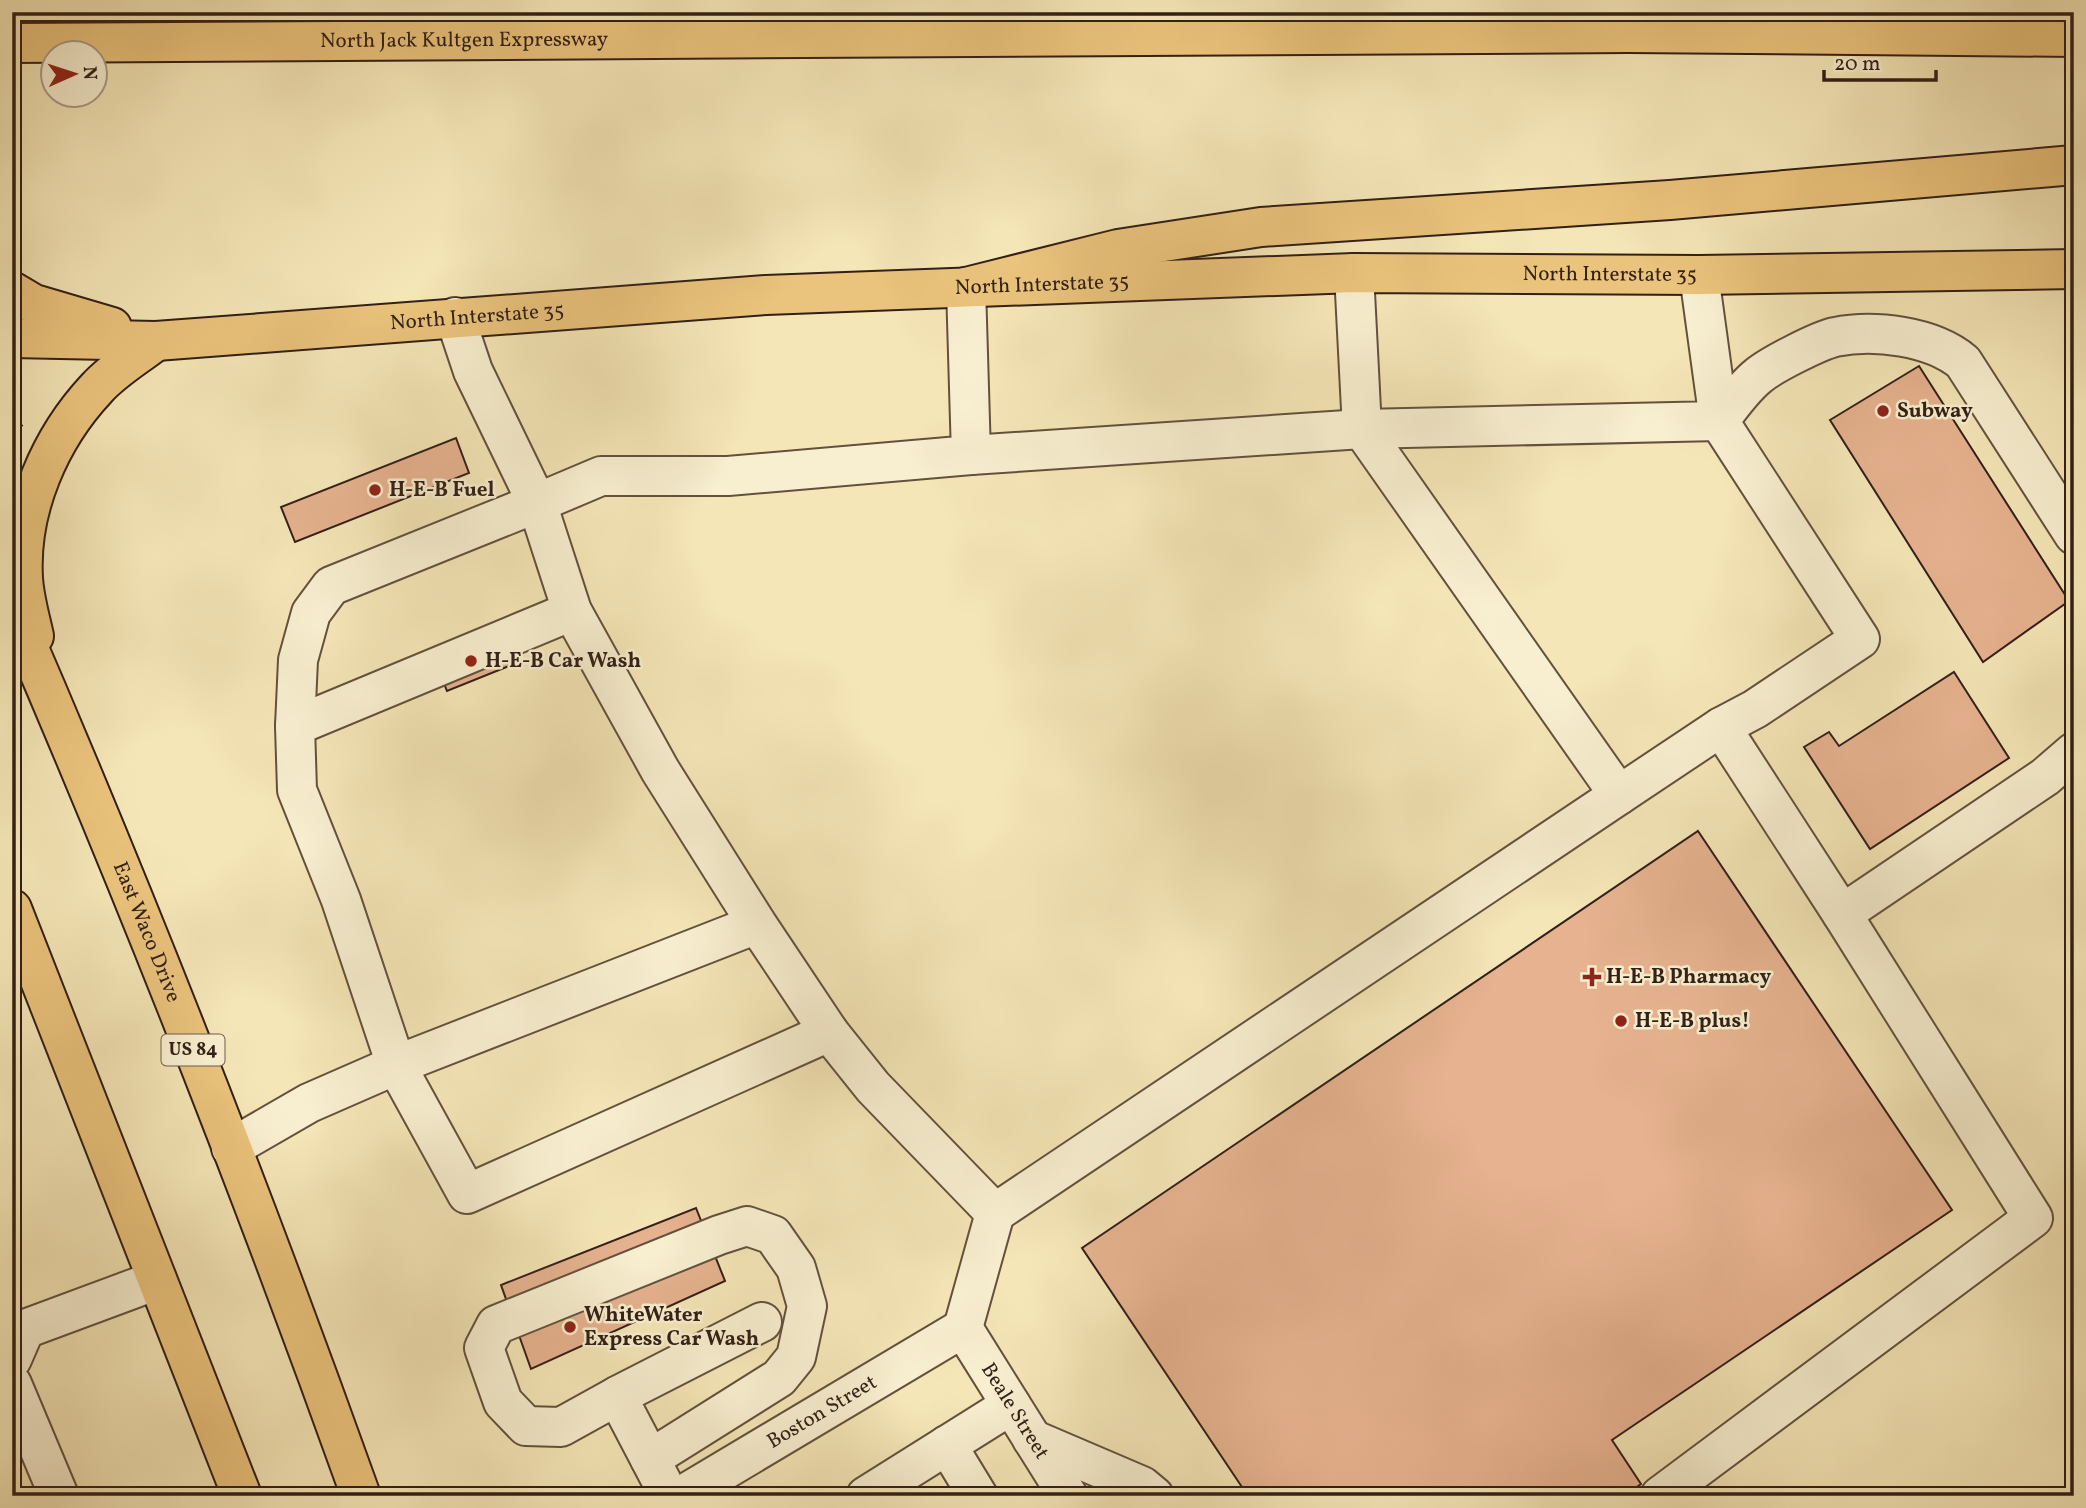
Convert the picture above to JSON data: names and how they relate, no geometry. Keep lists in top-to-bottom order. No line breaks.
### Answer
{"streets":{"main road":["North Jack Kultgen Expressway","North Interstate 35","East Waco Drive","US 84"],"street":["Boston Street","Beale Street"]},"crossings":[["Boston Street","Beale Street"]],"places":{"other":["Subway","H-E-B Fuel","H-E-B Car Wash","H-E-B plus!","WhiteWater Express Car Wash"],"health":["H-E-B Pharmacy"]},"scale_bar":"20 m","north":"right"}
